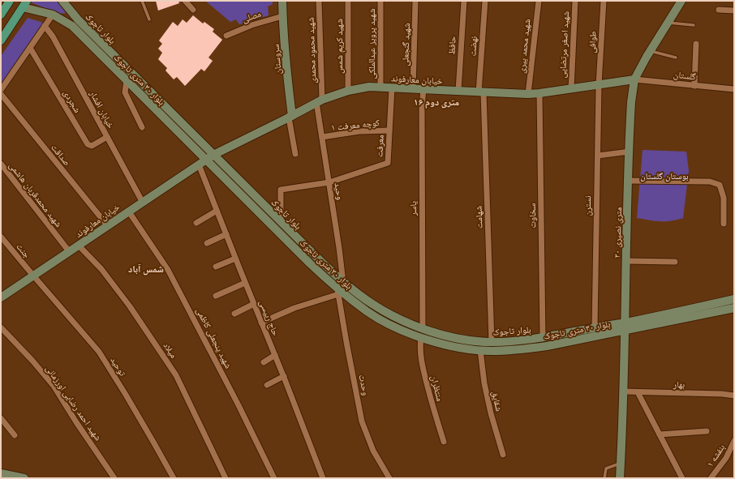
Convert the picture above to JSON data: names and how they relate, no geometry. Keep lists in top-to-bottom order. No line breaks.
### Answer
{"streets":{"main road":["بلوار تاجوک","سروستان","بلوار ۳۰ متری تاجوک","خیابان معارفوند","۲۰ متری نصیری"],"street":["مصلی","طوافی","شهید پرویز عبدالملکی","شهید گنجعلی","شهید اصغر مرتضایی","حافظ","شهید کریم شمس","نهضت","شهید محمد پیری","شهید محمود محمدی","گلستان","شجردی","خیابان افشار","کوچه معرفت ۱","معرفت","صداقت","وحید","شهید محمدقربان هاشمی","نسترن","یاسر","سخاوت","شهامت","جنت","حاج رییسی","شهید پنجعلی کاظمی","میلاد","توحید","بهار","وحدت","منتظران","شقایق","شهید احمد رضایی اورزمانی","بنفشه ۱"]},"crossings":[["مصلی","سروستان"],["بلوار تاجوک","بلوار ۳۰ متری تاجوک"],["بلوار تاجوک","خیابان معارفوند"],["بلوار تاجوک","وحید"],["بلوار تاجوک","نسترن"],["بلوار تاجوک","یاسر"],["بلوار تاجوک","سخاوت"],["بلوار تاجوک","شهامت"],["بلوار تاجوک","۲۰ متری نصیری"],["طوافی","خیابان معارفوند"],["طوافی","نسترن"],["شهید پرویز عبدالملکی","خیابان معارفوند"],["شهید گنجعلی","خیابان معارفوند"],["شهید اصغر مرتضایی","خیابان معارفوند"],["حافظ","خیابان معارفوند"],["شهید کریم شمس","خیابان معارفوند"],["نهضت","خیابان معارفوند"],["نهضت","شهامت"],["شهید محمد پیری","خیابان معارفوند"],["شهید محمود محمدی","خیابان معارفوند"],["شهید محمود محمدی","وحید"],["سروستان","خیابان معارفوند"],["گلستان","خیابان معارفوند"],["گلستان","۲۰ متری نصیری"],["بلوار ۳۰ متری تاجوک","خیابان معارفوند"],["بلوار ۳۰ متری تاجوک","۲۰ متری نصیری"],["بلوار ۳۰ متری تاجوک","وحدت"],["بلوار ۳۰ متری تاجوک","منتظران"],["بلوار ۳۰ متری تاجوک","شقایق"],["خیابان معارفوند","خیابان افشار"],["خیابان معارفوند","معرفت"],["خیابان معارفوند","صداقت"],["خیابان معارفوند","وحید"],["خیابان معارفوند","شهید محمدقربان هاشمی"],["خیابان معارفوند","نسترن"],["خیابان معارفوند","یاسر"],["خیابان معارفوند","سخاوت"],["خیابان معارفوند","شهامت"],["خیابان معارفوند","۲۰ متری نصیری"],["خیابان معارفوند","جنت"],["خیابان معارفوند","حاج رییسی"],["خیابان معارفوند","شهید پنجعلی کاظمی"],["خیابان معارفوند","میلاد"],["خیابان معارفوند","توحید"],["شجردی","خیابان افشار"],["کوچه معرفت ۱","معرفت"],["کوچه معرفت ۱","وحید"],["معرفت","وحید"],["۲۰ متری نصیری","بهار"],["جنت","توحید"]],"districts":["۱۶ متری دوم","شمس آباد"],"parks":["بوستان گلستان"]}
